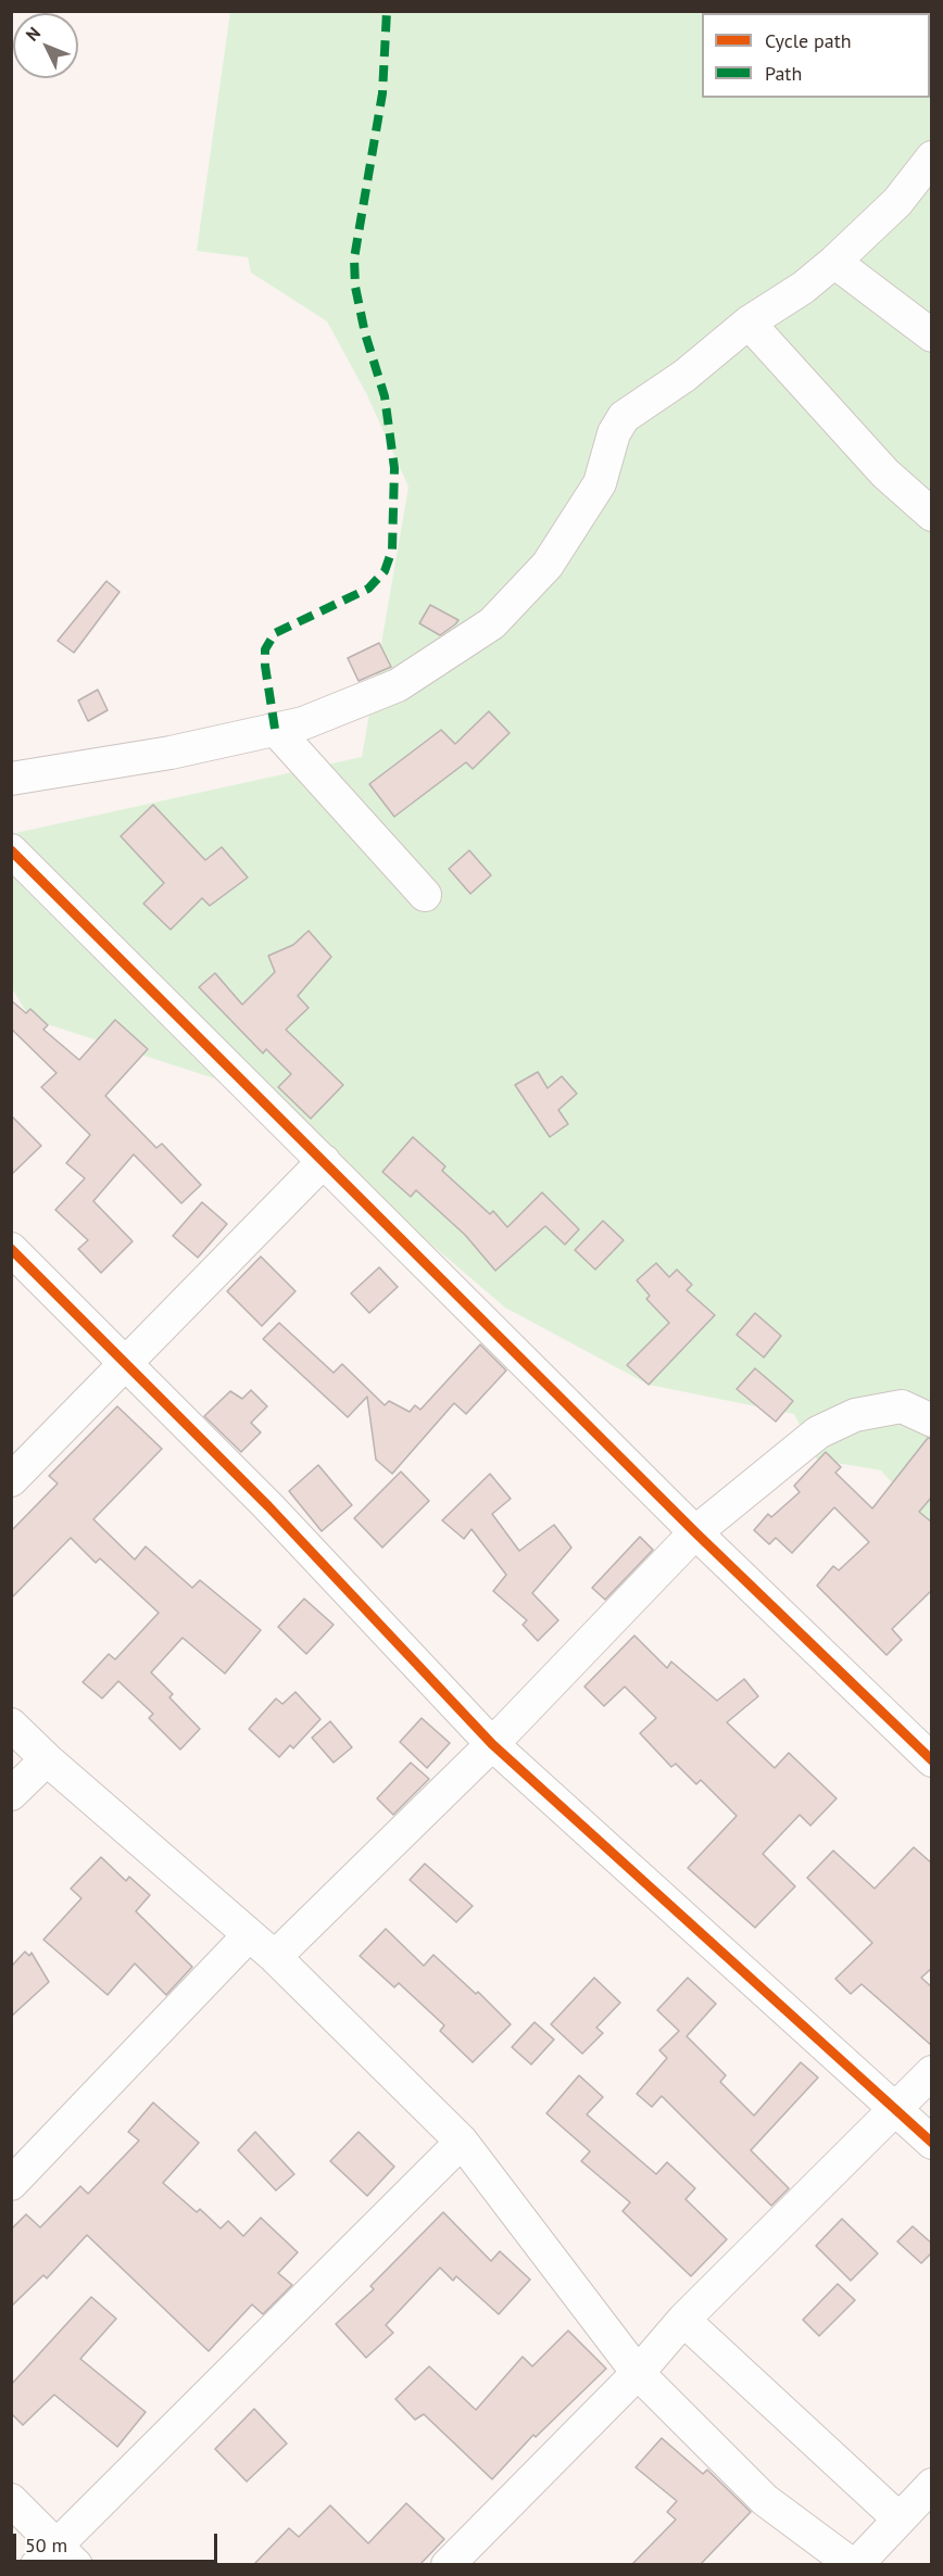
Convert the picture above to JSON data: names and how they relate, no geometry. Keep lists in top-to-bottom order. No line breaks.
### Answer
{"legend":["Cycle path","Path"],"scale_bar":"50 m","north":"top left"}
